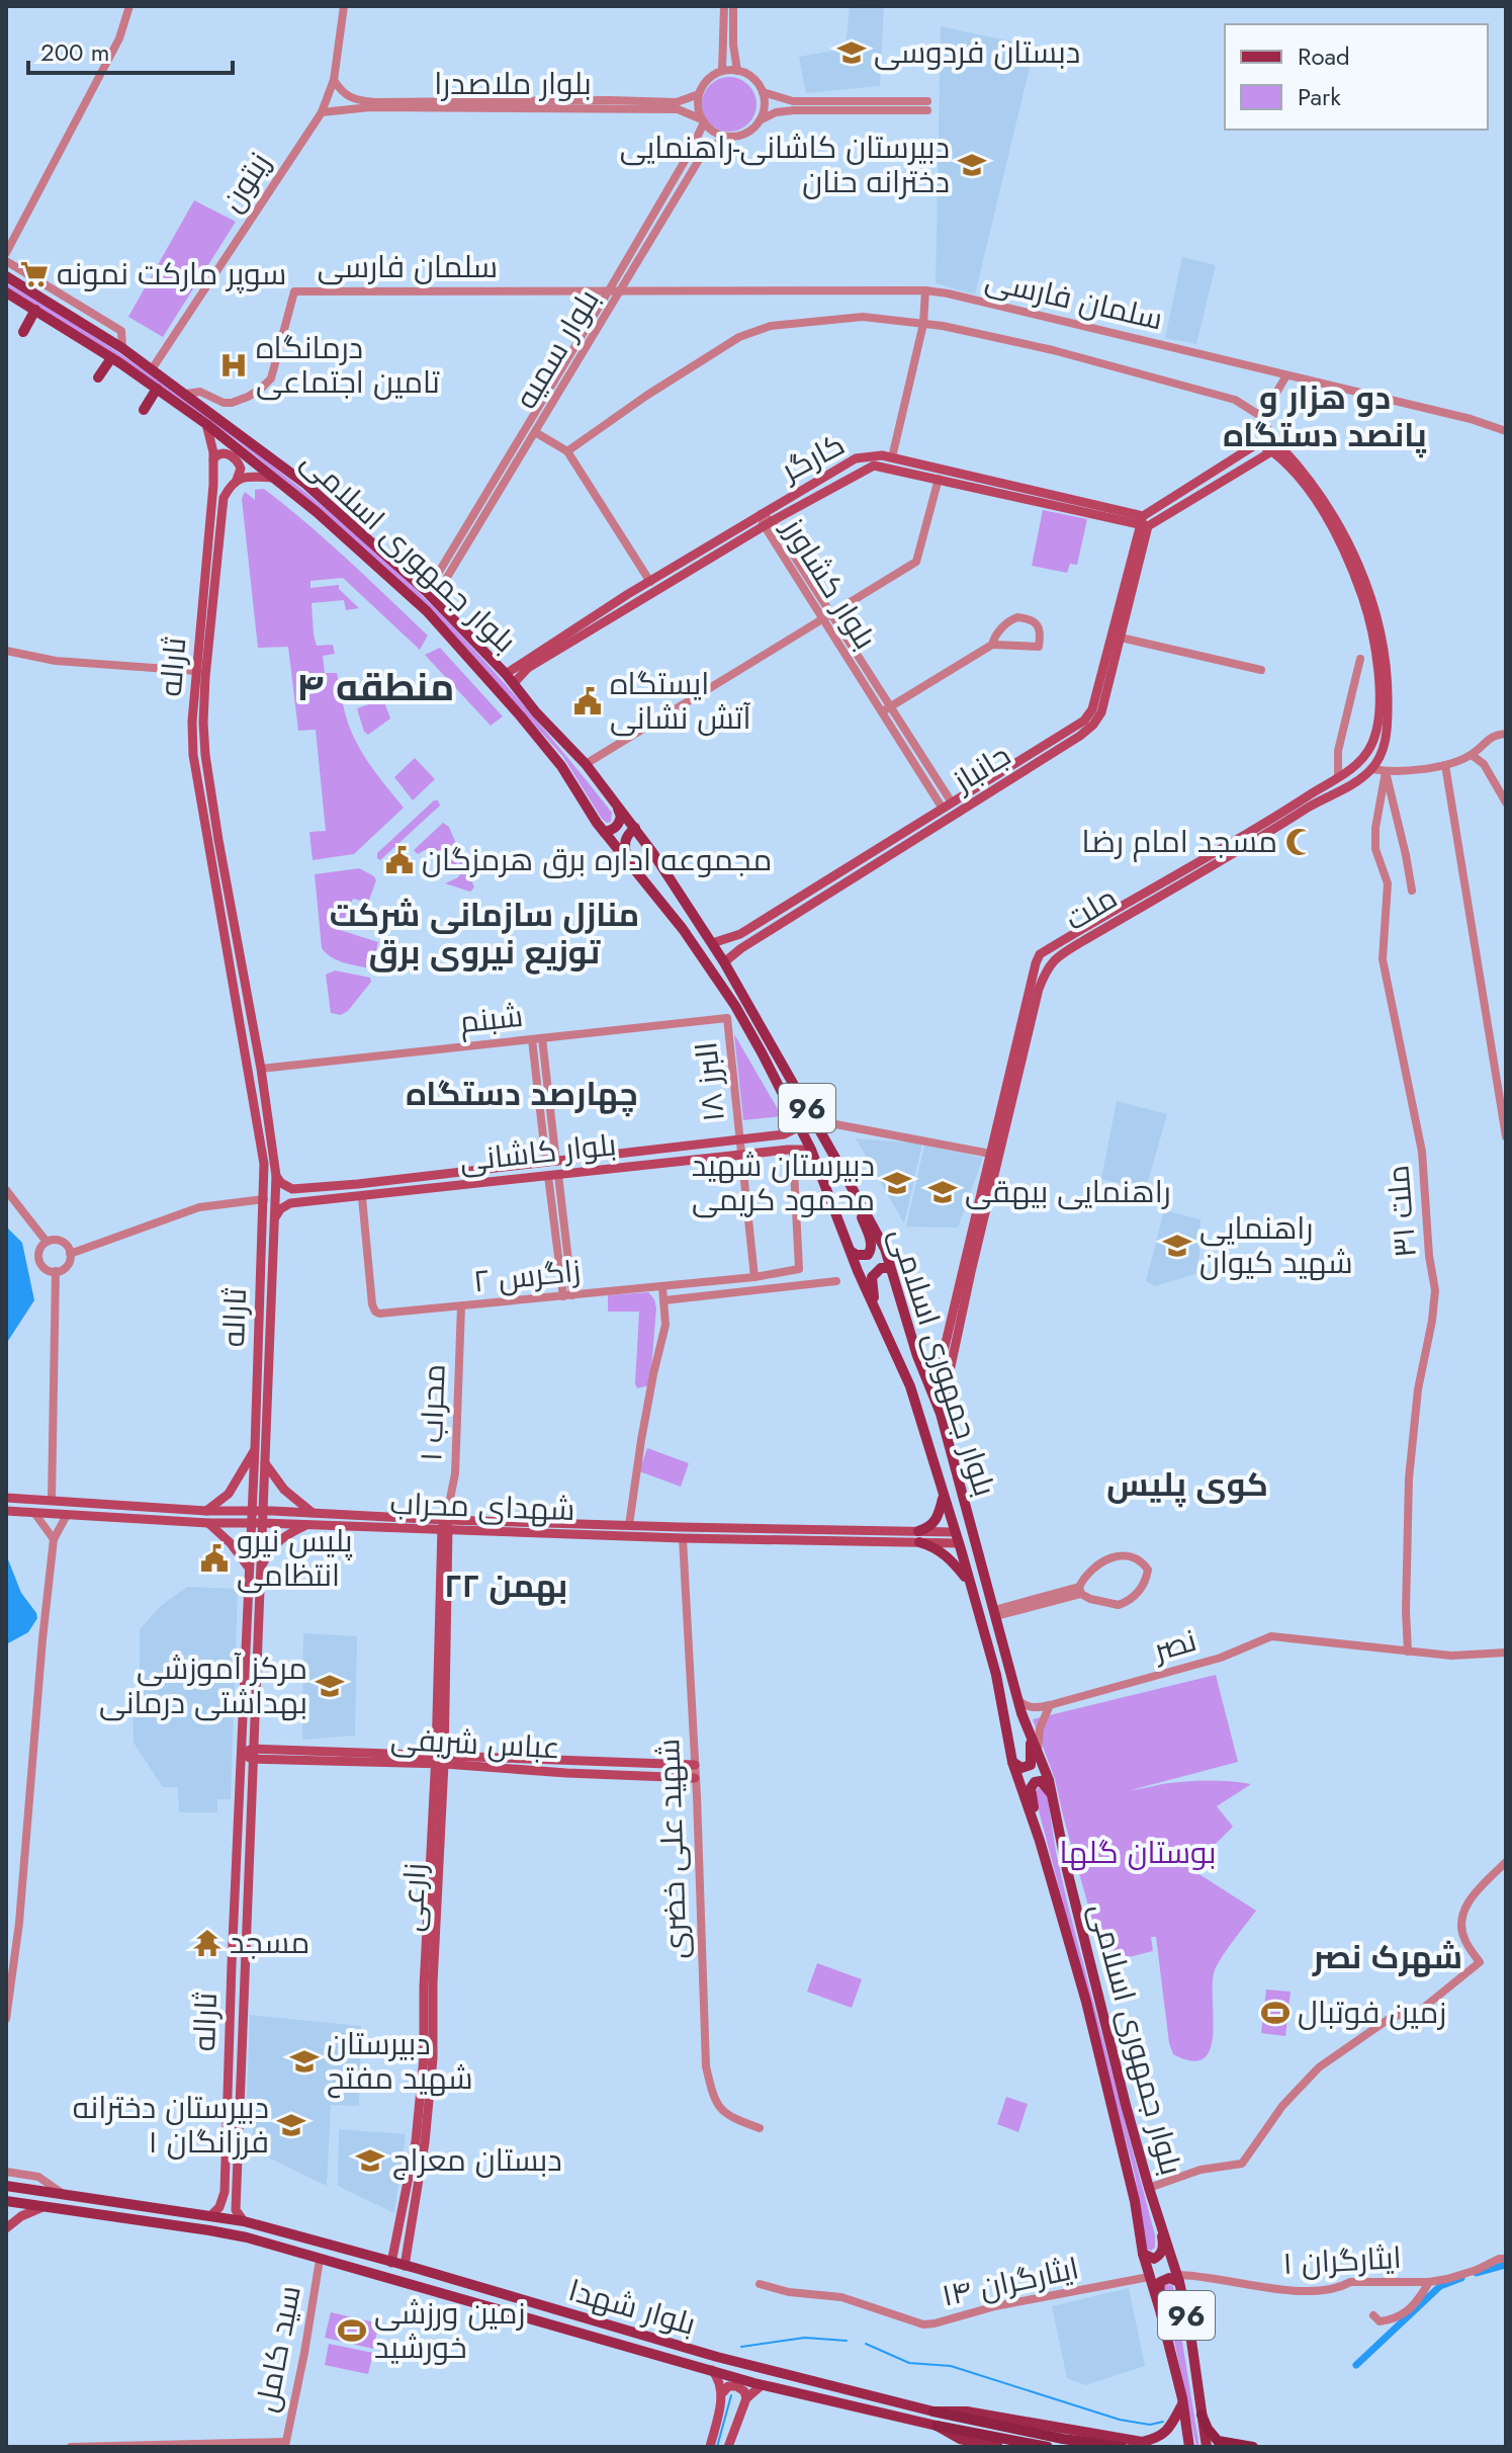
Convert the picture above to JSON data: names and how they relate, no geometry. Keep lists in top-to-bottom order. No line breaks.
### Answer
{"streets":{"main road":["کارگر","بلوار جمهوری اسلامی","ثاراله","جانباز","ملت","96","بلوار کاشانی","شهدای محراب","عباس شریفی","زارعی","بلوار شهدا"],"street":["بلوار ملاصدرا","زیتون","سلمان فارسی","بلوار سمیه","بلوار کشاورز","شبنم","البرز ۱۸","ملت ۳۱","زاگرس ۲","محراب ۱","نصر","شهید علی خضری","ایثارگران ۱","ایثارگران ۱۴","سید کامل"]},"crossings":[["بلوار ملاصدرا","زیتون"],["بلوار ملاصدرا","بلوار سمیه"],["زیتون","بلوار جمهوری اسلامی"],["سلمان فارسی","بلوار سمیه"],["سلمان فارسی","بلوار جمهوری اسلامی"],["بلوار سمیه","بلوار جمهوری اسلامی"],["کارگر","بلوار جمهوری اسلامی"],["کارگر","بلوار کشاورز"],["کارگر","جانباز"],["بلوار جمهوری اسلامی","ثاراله"],["بلوار جمهوری اسلامی","جانباز"],["بلوار جمهوری اسلامی","ملت"],["بلوار جمهوری اسلامی","بلوار کاشانی"],["بلوار جمهوری اسلامی","شهدای محراب"],["بلوار جمهوری اسلامی","ایثارگران ۱"],["بلوار جمهوری اسلامی","ایثارگران ۱۴"],["بلوار جمهوری اسلامی","بلوار شهدا"],["بلوار کشاورز","جانباز"],["ثاراله","شبنم"],["ثاراله","شهدای محراب"],["ثاراله","عباس شریفی"],["شبنم","البرز ۱۸"],["البرز ۱۸","بلوار کاشانی"],["البرز ۱۸","زاگرس ۲"],["بلوار کاشانی","زاگرس ۲"],["ملت ۳۱","نصر"],["زاگرس ۲","محراب ۱"],["محراب ۱","شهدای محراب"],["محراب ۱","زارعی"],["شهدای محراب","شهید علی خضری"],["شهدای محراب","زارعی"],["عباس شریفی","شهید علی خضری"],["عباس شریفی","زارعی"],["زارعی","بلوار شهدا"],["بلوار شهدا","سید کامل"]],"districts":["دو هزار و پانصد دستگاه","منطقه ۴","منازل سازمانی شرکت توزیع نیروی برق","چهارصد دستگاه","کوی پلیس","۲۲ بهمن","شهرک نصر"],"parks":["بوستان گلها"],"places":{"school or university":["دبستان فردوسی","دبیرستان کاشانی-راهنمایی دخترانه حنان","دبیرستان شهید محمود کریمی","راهنمایی بیهقی","راهنمایی شهید کیوان","مرکز آموزشی بهداشتی درمانی","دبیرستان شهید مفتح","دبیرستان دخترانه فرزانگان ۱","دبستان معراج"],"supermarket":["سوپر مارکت نمونه"],"hospital":["درمانگاه تامین اجتماعی"],"public building":["ایستگاه آتش نشانی","مجموعه اداره برق هرمزگان","پلیس نیرو انتظامی"],"mosque":["مسجد امام رضا"],"temple":["مسجد"],"sports":["زمین فوتبال","زمین ورزشی خورشید"]},"legend":["Road","Park"],"scale_bar":"200 m"}
